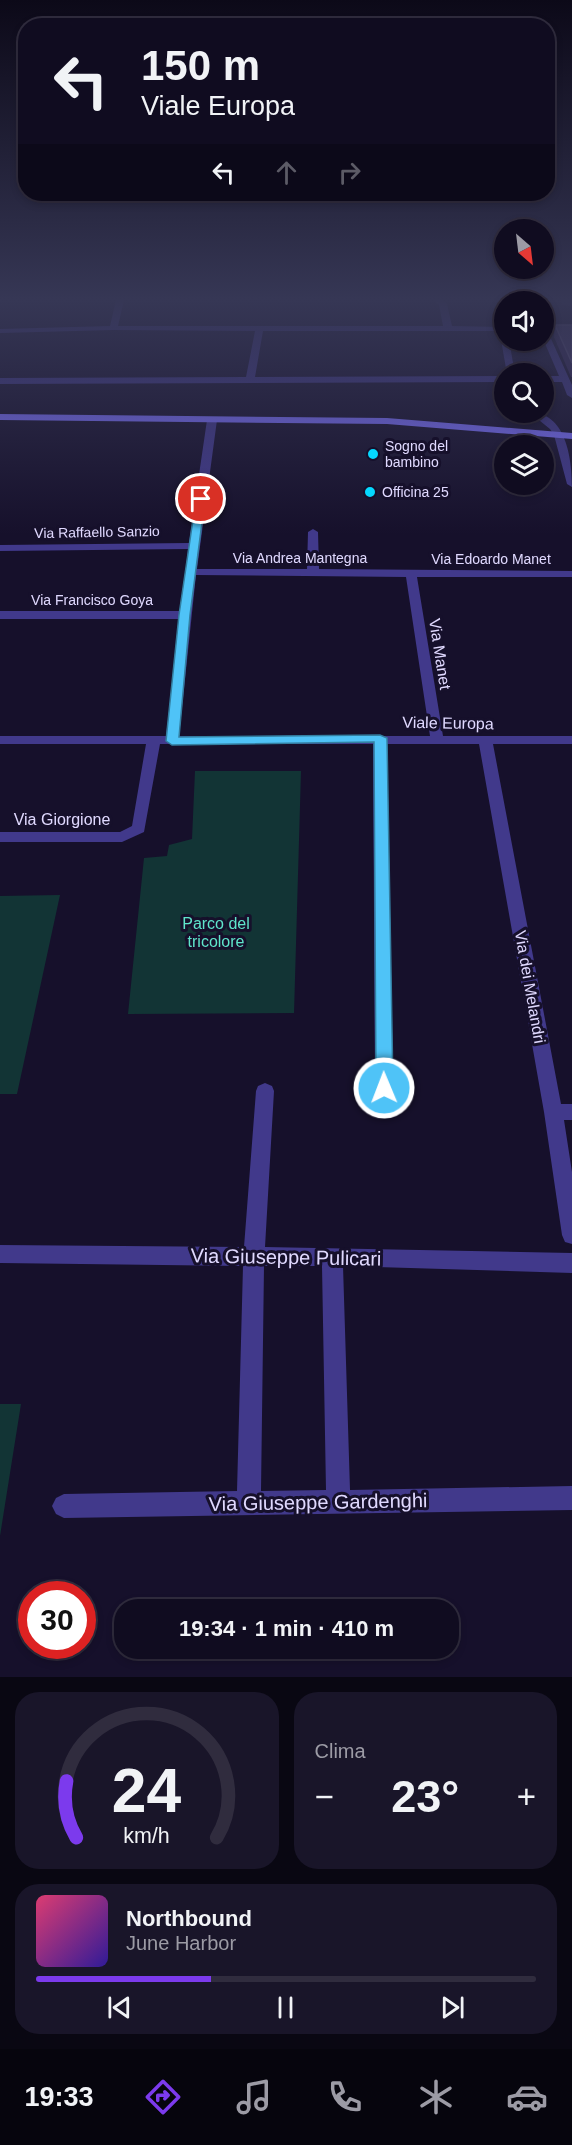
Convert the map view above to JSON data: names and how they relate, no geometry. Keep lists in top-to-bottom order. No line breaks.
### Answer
{"streets":{"street":["Via Raffaello Sanzio","Via Andrea Mantegna","Via Edoardo Manet","Via Francisco Goya","Via Manet","Viale Europa","Via Giorgione","Via dei Melandri","Via Giuseppe Pulicari","Via Giuseppe Gardenghi"]},"crossings":[["Via Andrea Mantegna","Via Edoardo Manet"],["Via Andrea Mantegna","Via Manet"],["Via Edoardo Manet","Via Manet"],["Via Manet","Viale Europa"],["Viale Europa","Via Giorgione"],["Viale Europa","Via dei Melandri"]],"parks":["Parco del tricolore"],"places":["Sogno del bambino","Officina 25"],"north":"bottom right","page":{"turn":["150 m","Viale Europa"],"limit":"30","trip":"19:34 · 1 min · 410 m","tile":"Clima","heat":["−","23°","+"],"song":["Northbound","June Harbor"],"tabs":"19:33","gauge":["24","km/h"]}}
